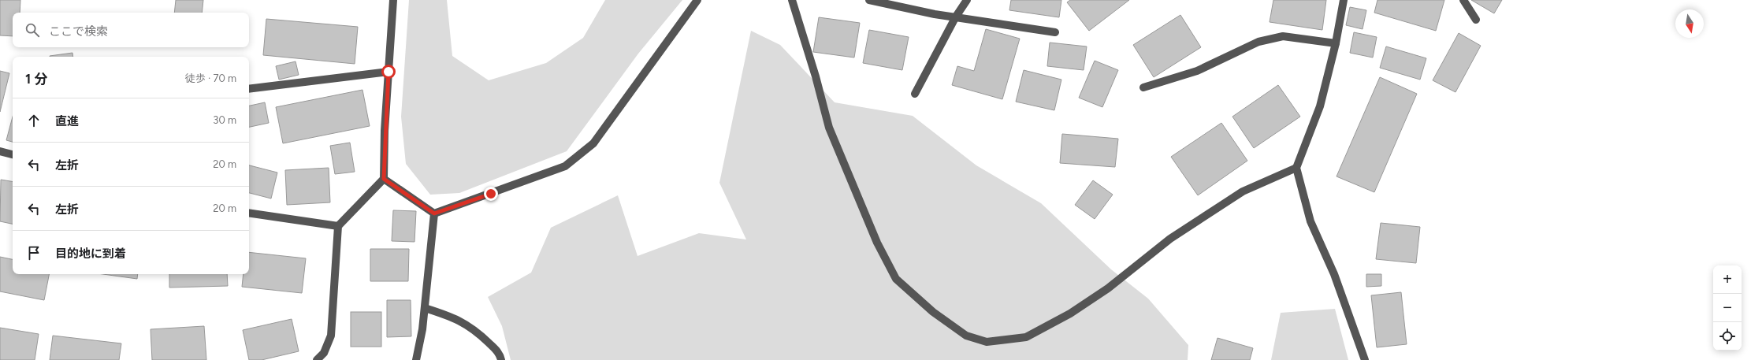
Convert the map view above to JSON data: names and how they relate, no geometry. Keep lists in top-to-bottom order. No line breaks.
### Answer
{"north":"bottom","page":{"search":"ここで検索","heading":["1 分","徒歩 · 70 m"],"list":[["直進","30 m"],["左折","20 m"],["左折","20 m"],"目的地に到着"],"map_buttons":["+","−"]}}
